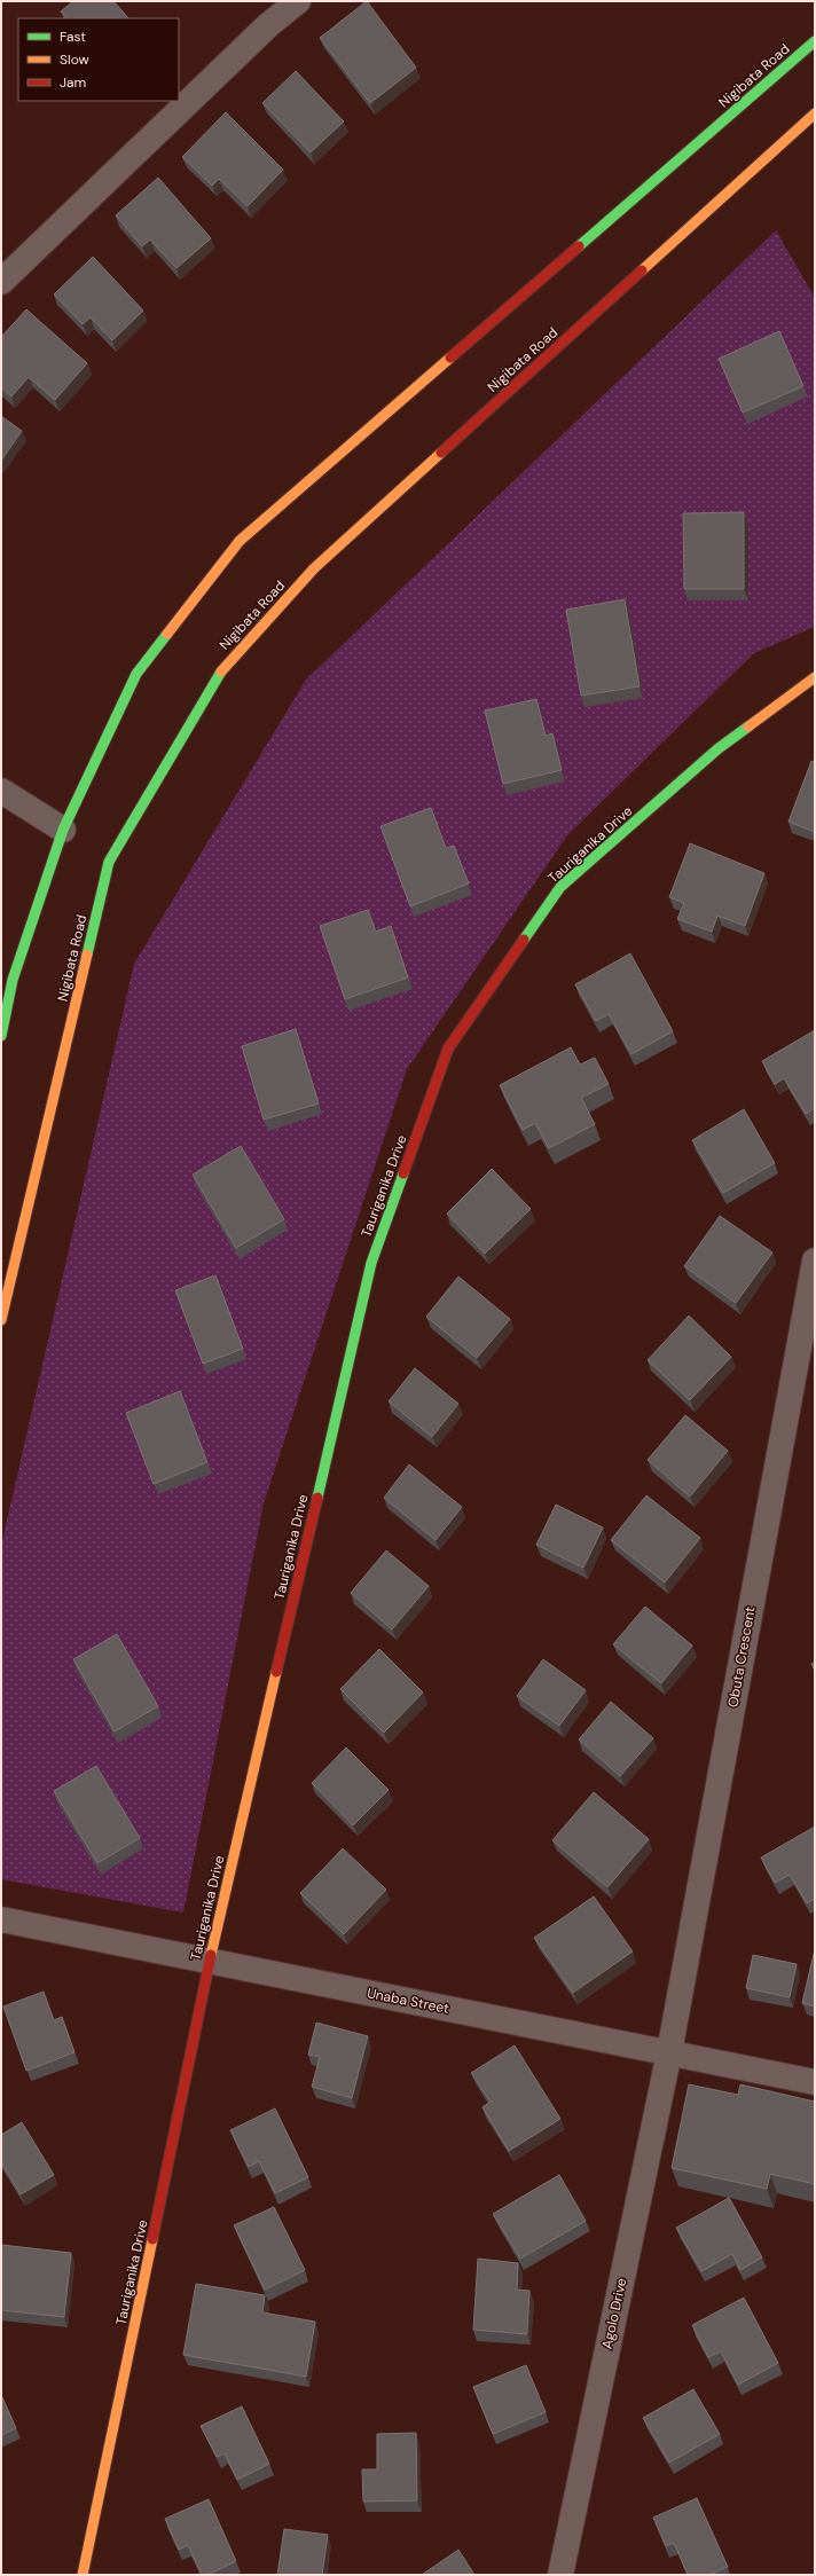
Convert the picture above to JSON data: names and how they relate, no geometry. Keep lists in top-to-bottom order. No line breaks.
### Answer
{"streets":{"street":["Nigibata Road","Tauriganika Drive","Obuta Crescent","Unaba Street","Agolo Drive"]},"crossings":[["Tauriganika Drive","Unaba Street"],["Obuta Crescent","Unaba Street"],["Obuta Crescent","Agolo Drive"],["Unaba Street","Agolo Drive"]],"legend":["Fast","Slow","Jam"]}
